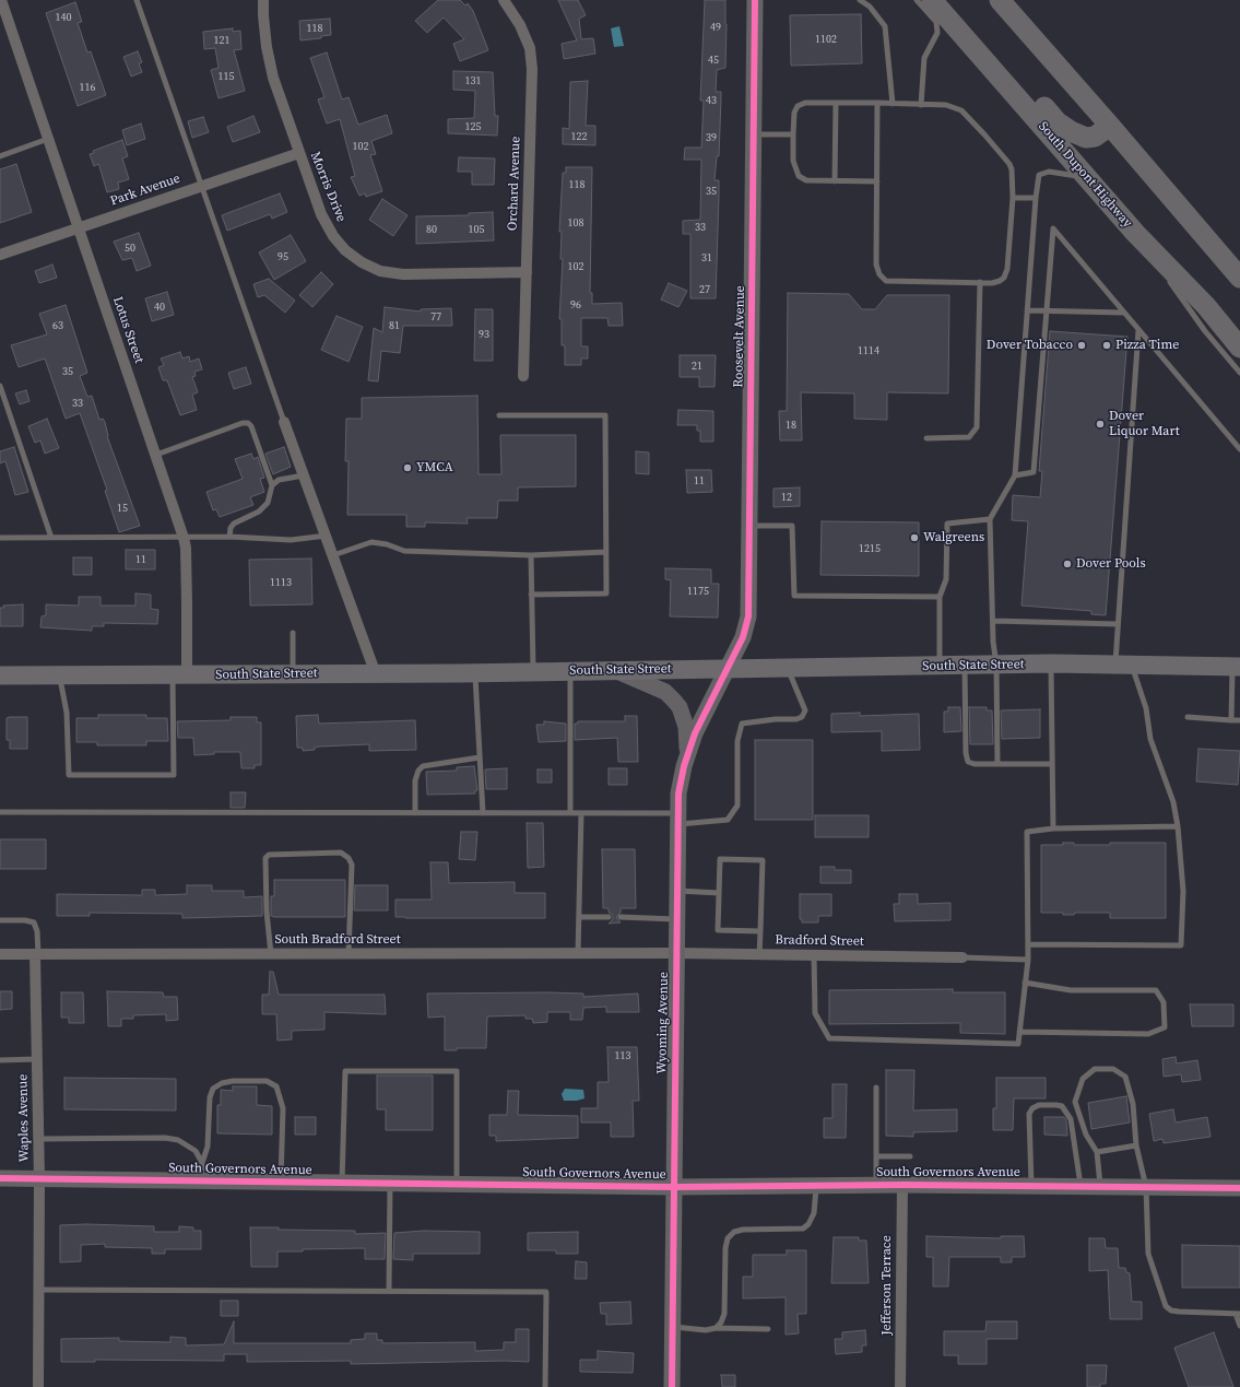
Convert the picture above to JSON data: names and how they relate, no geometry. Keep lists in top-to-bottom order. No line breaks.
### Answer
{"streets":{"highway":["South Dupont Highway"],"main road":["South State Street"],"street":["Orchard Avenue","Morris Drive","Park Avenue","Lotus Street","Roosevelt Avenue","South Bradford Street","Bradford Street","Wyoming Avenue","Waples Avenue","South Governors Avenue","Jefferson Terrace"]},"crossings":[["Orchard Avenue","Morris Drive"],["Morris Drive","Park Avenue"],["Park Avenue","Lotus Street"],["Lotus Street","South State Street"],["Roosevelt Avenue","South State Street"],["Roosevelt Avenue","Wyoming Avenue"],["South State Street","Wyoming Avenue"],["South Bradford Street","Bradford Street"],["South Bradford Street","Wyoming Avenue"],["South Bradford Street","Waples Avenue"],["Bradford Street","Wyoming Avenue"],["Wyoming Avenue","South Governors Avenue"],["Waples Avenue","South Governors Avenue"],["South Governors Avenue","Jefferson Terrace"]],"places":["Dover Tobacco","Pizza Time","Dover Liquor Mart","YMCA","Walgreens","Dover Pools"],"house_numbers":["140","49","118","1102","121","45","115","131","116","43","125","122","39","102","118","35","108","33","80","105","50","95","31","102","27","96","40","77","63","81","93","1114","21","35","33","18","11","12","15","1215","11","1113","1175","113"]}
